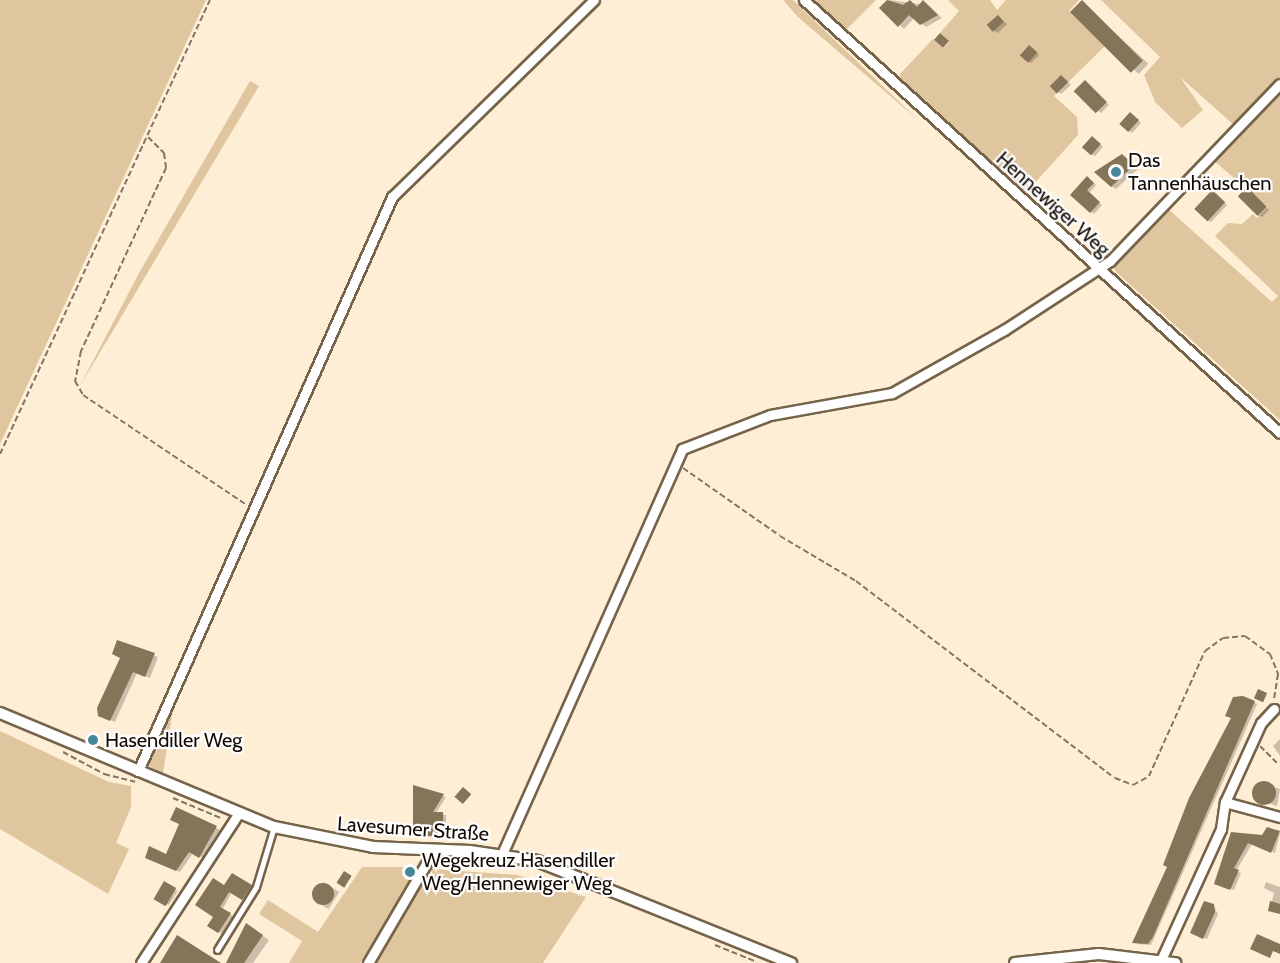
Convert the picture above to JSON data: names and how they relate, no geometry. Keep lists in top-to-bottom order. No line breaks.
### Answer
{"streets":{"street":["Hennewiger Weg","Lavesumer Straße"]},"places":["Das Tannenhäuschen","Hasendiller Weg","Wegekreuz Hasendiller Weg/Hennewiger Weg"]}
